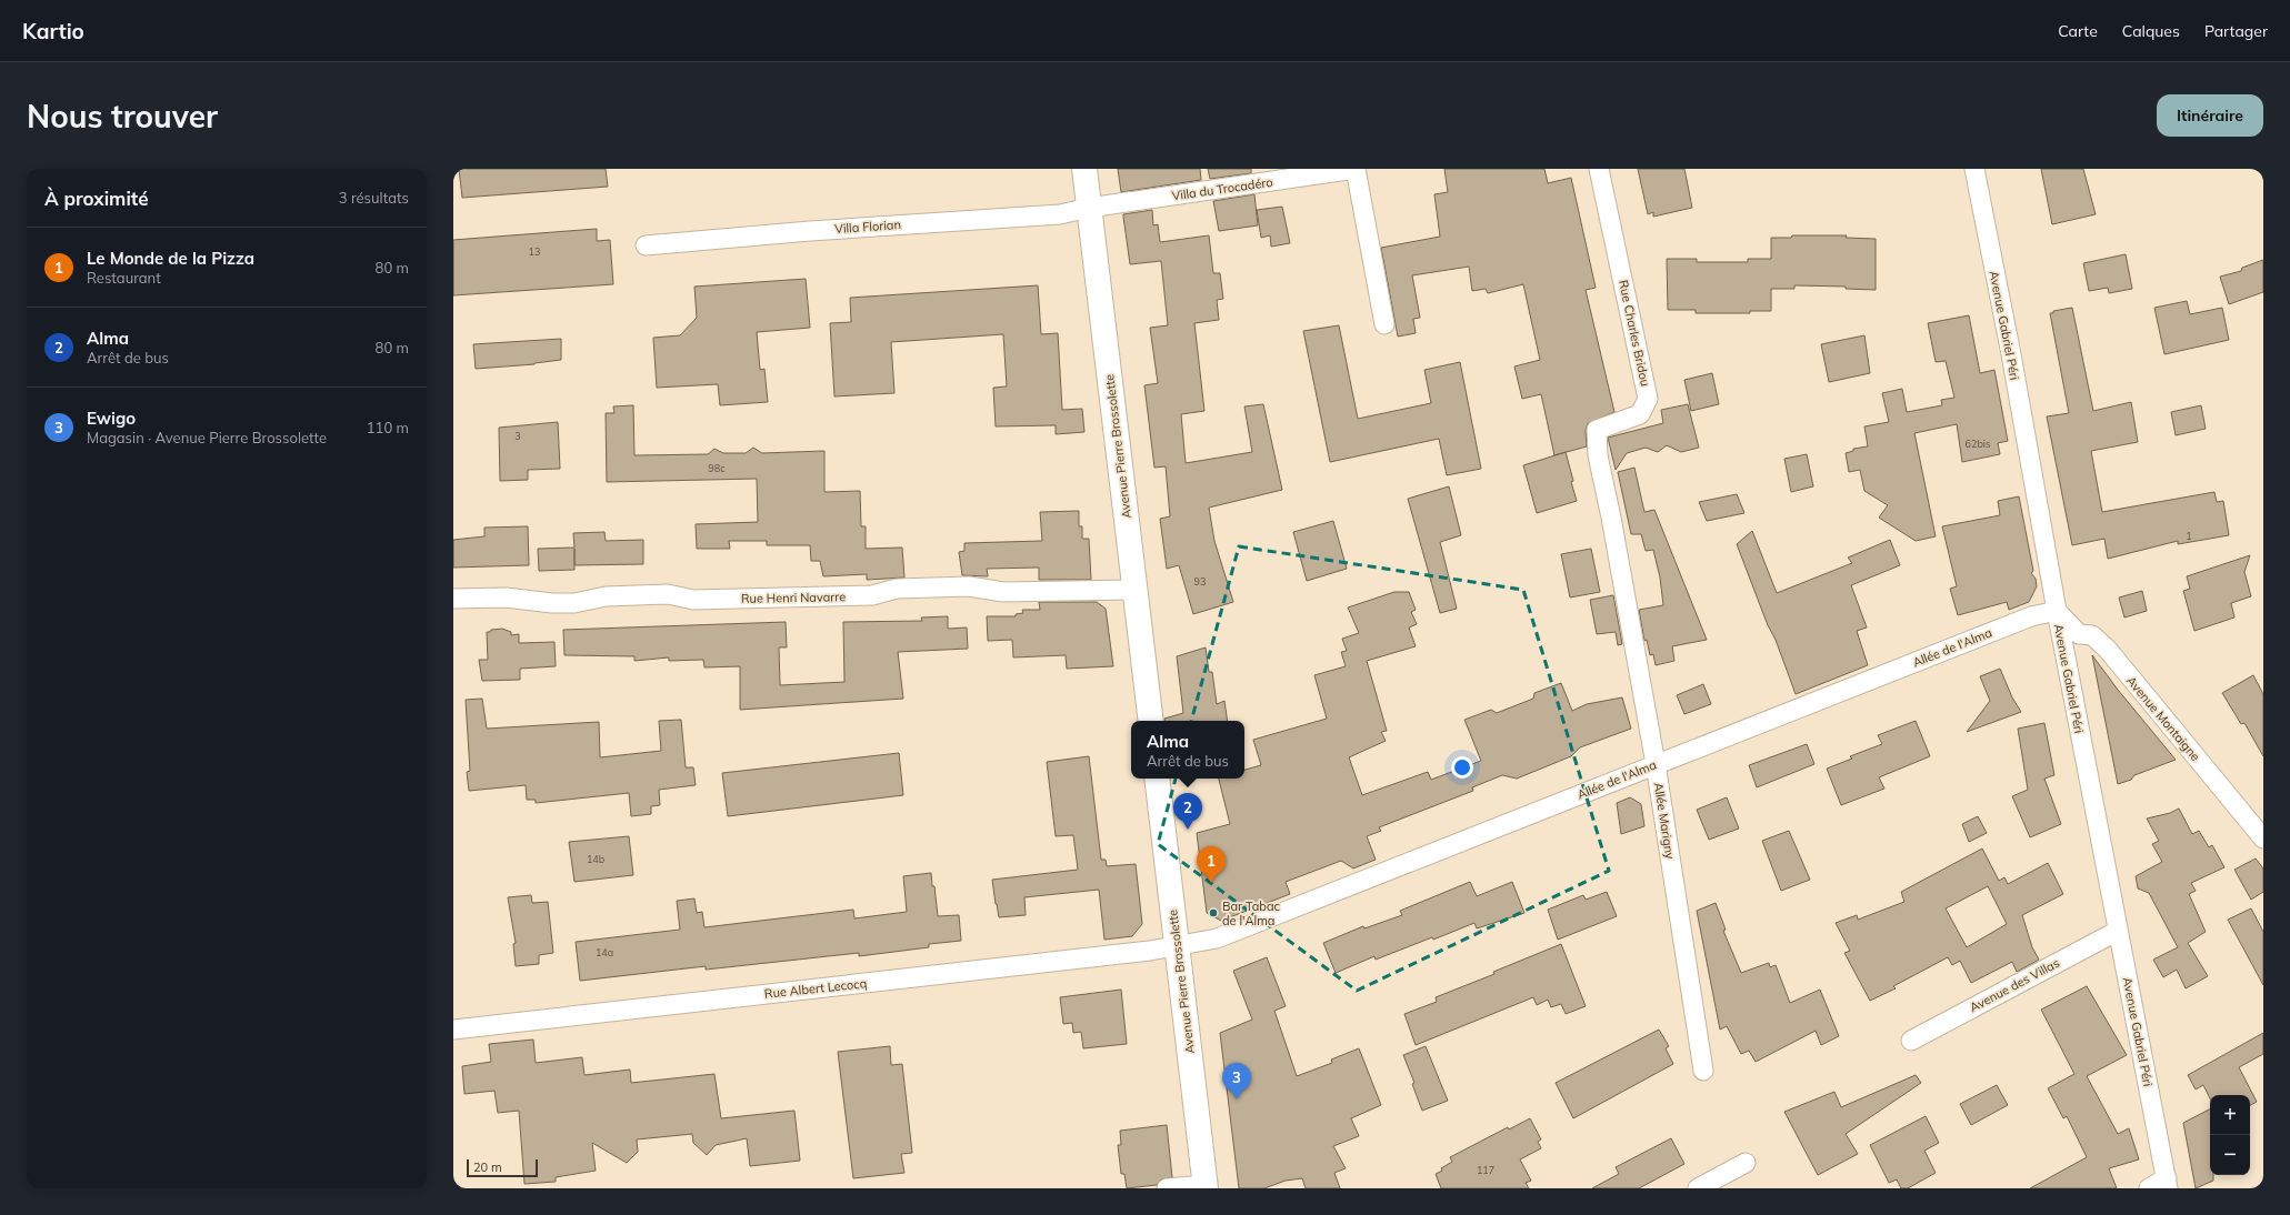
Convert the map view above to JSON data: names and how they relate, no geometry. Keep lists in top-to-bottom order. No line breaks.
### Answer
{"streets":{"main road":["Avenue Pierre Brossolette"],"street":["Villa du Trocadéro","Villa Florian","Avenue Gabriel Péri","Rue Charles Bridou","Rue Henri Navarre","Allée de l'Alma","Avenue Montaigne","Allée Marigny","Avenue des Villas","Rue Albert Lecocq"]},"crossings":[["Villa du Trocadéro","Villa Florian"],["Villa du Trocadéro","Avenue Pierre Brossolette"],["Villa Florian","Avenue Pierre Brossolette"],["Avenue Gabriel Péri","Allée de l'Alma"],["Avenue Gabriel Péri","Avenue Montaigne"],["Avenue Gabriel Péri","Avenue des Villas"],["Rue Charles Bridou","Allée Marigny"],["Avenue Pierre Brossolette","Rue Henri Navarre"],["Avenue Pierre Brossolette","Allée de l'Alma"],["Avenue Pierre Brossolette","Rue Albert Lecocq"],["Allée de l'Alma","Avenue Montaigne"],["Allée de l'Alma","Allée Marigny"],["Allée de l'Alma","Rue Albert Lecocq"]],"places":["Bar Tabac de l'Alma"],"house_numbers":["13","3","62bis","98c","1","93","14b","14a","117"],"scale_bar":"20 m","page":{"header":"Kartio","nav":["Carte","Calques","Partager"],"buttons":"Itinéraire","title":"Nous trouver","heading":["À proximité","3 résultats"],"list":[{"mark":"1","name":"Le Monde de la Pizza","note":"Restaurant","value":"80 m"},{"mark":"2","name":"Alma","note":"Arrêt de bus","value":"80 m"},{"mark":"3","name":"Ewigo","note":"Magasin · Avenue Pierre Brossolette","value":"110 m"}],"popup":["Alma","Arrêt de bus"],"pins":["2","1","3"],"map_buttons":["+","−"],"scale":"20 m"}}
